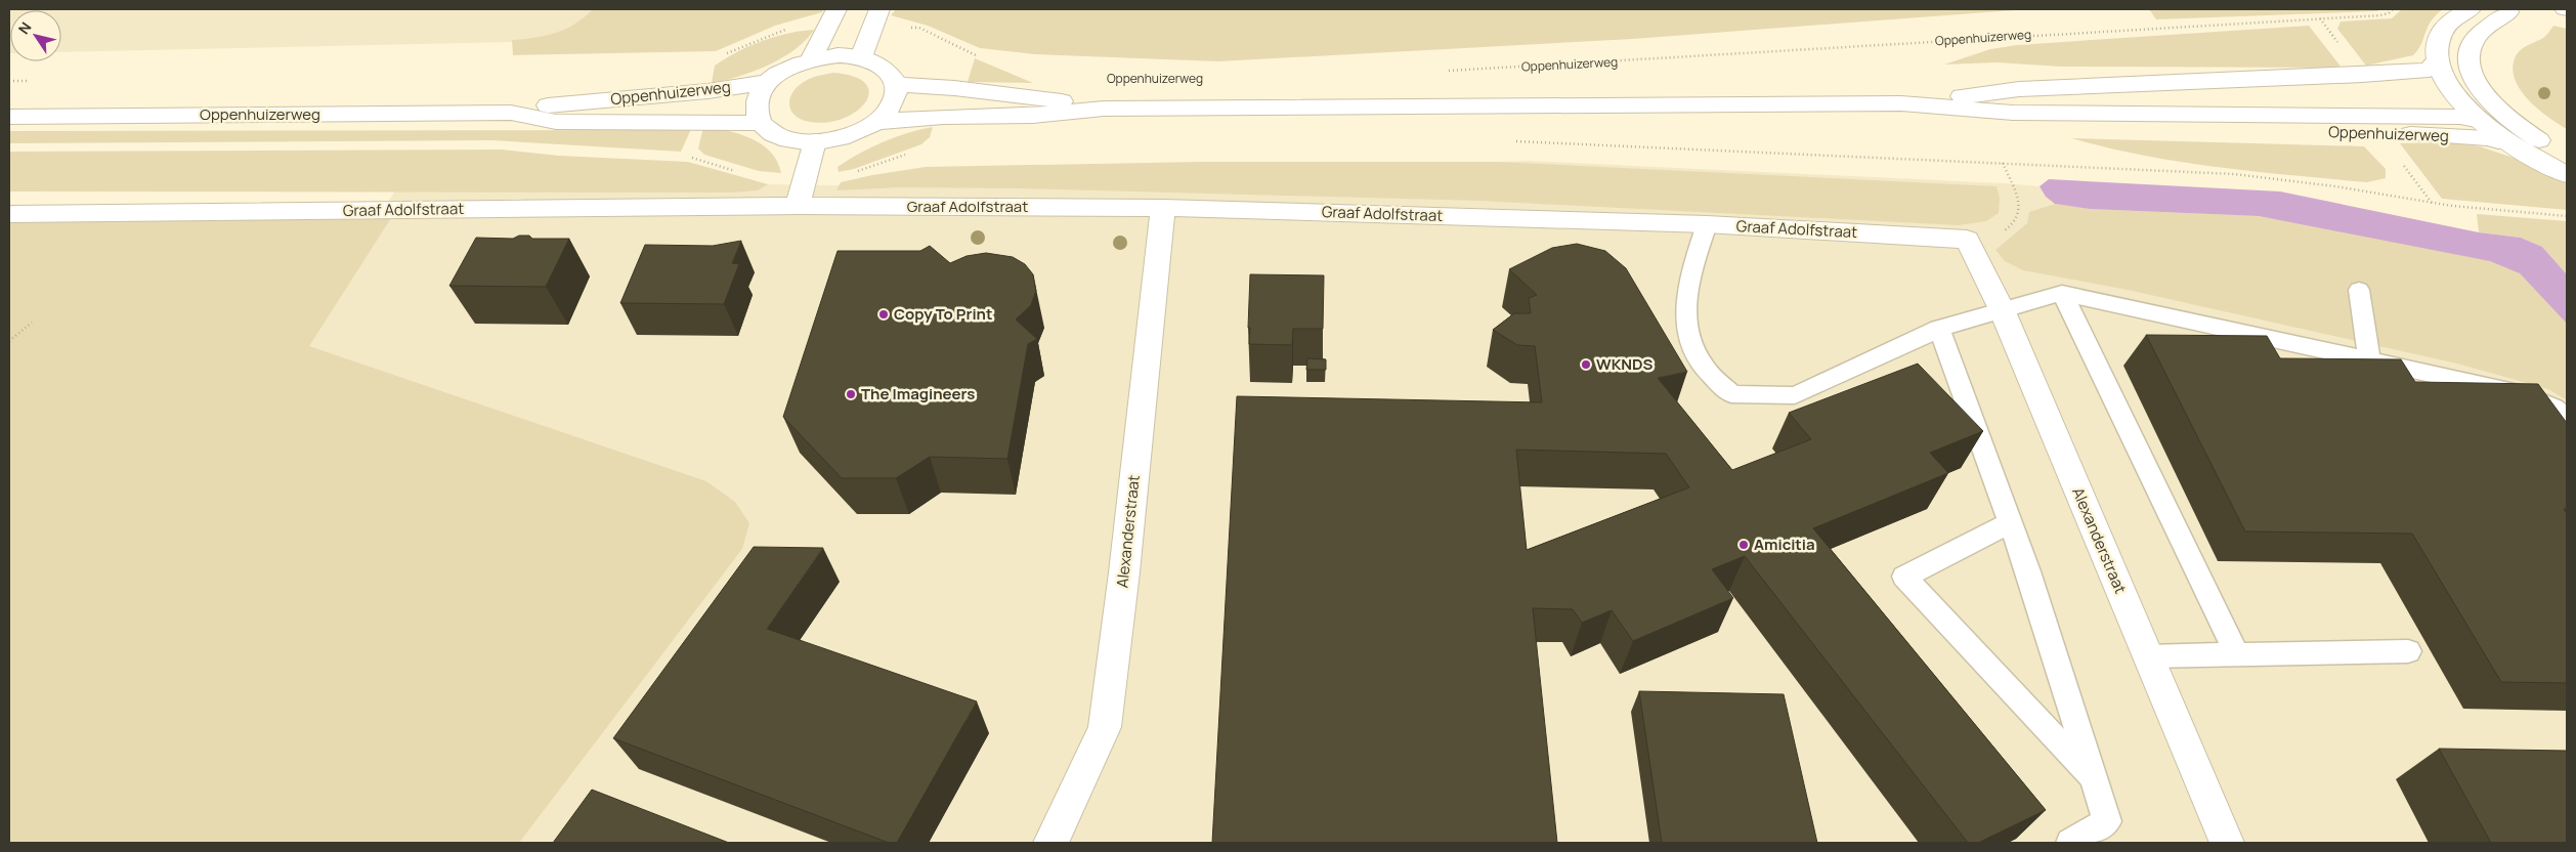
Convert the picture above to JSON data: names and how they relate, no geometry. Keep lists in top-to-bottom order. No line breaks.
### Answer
{"streets":{"main road":["Oppenhuizerweg","Graaf Adolfstraat","Alexanderstraat"]},"crossings":[["Graaf Adolfstraat","Alexanderstraat"]],"places":["Copy To Print","WKNDS","The Imagineers","Amicitia"],"north":"top left"}
